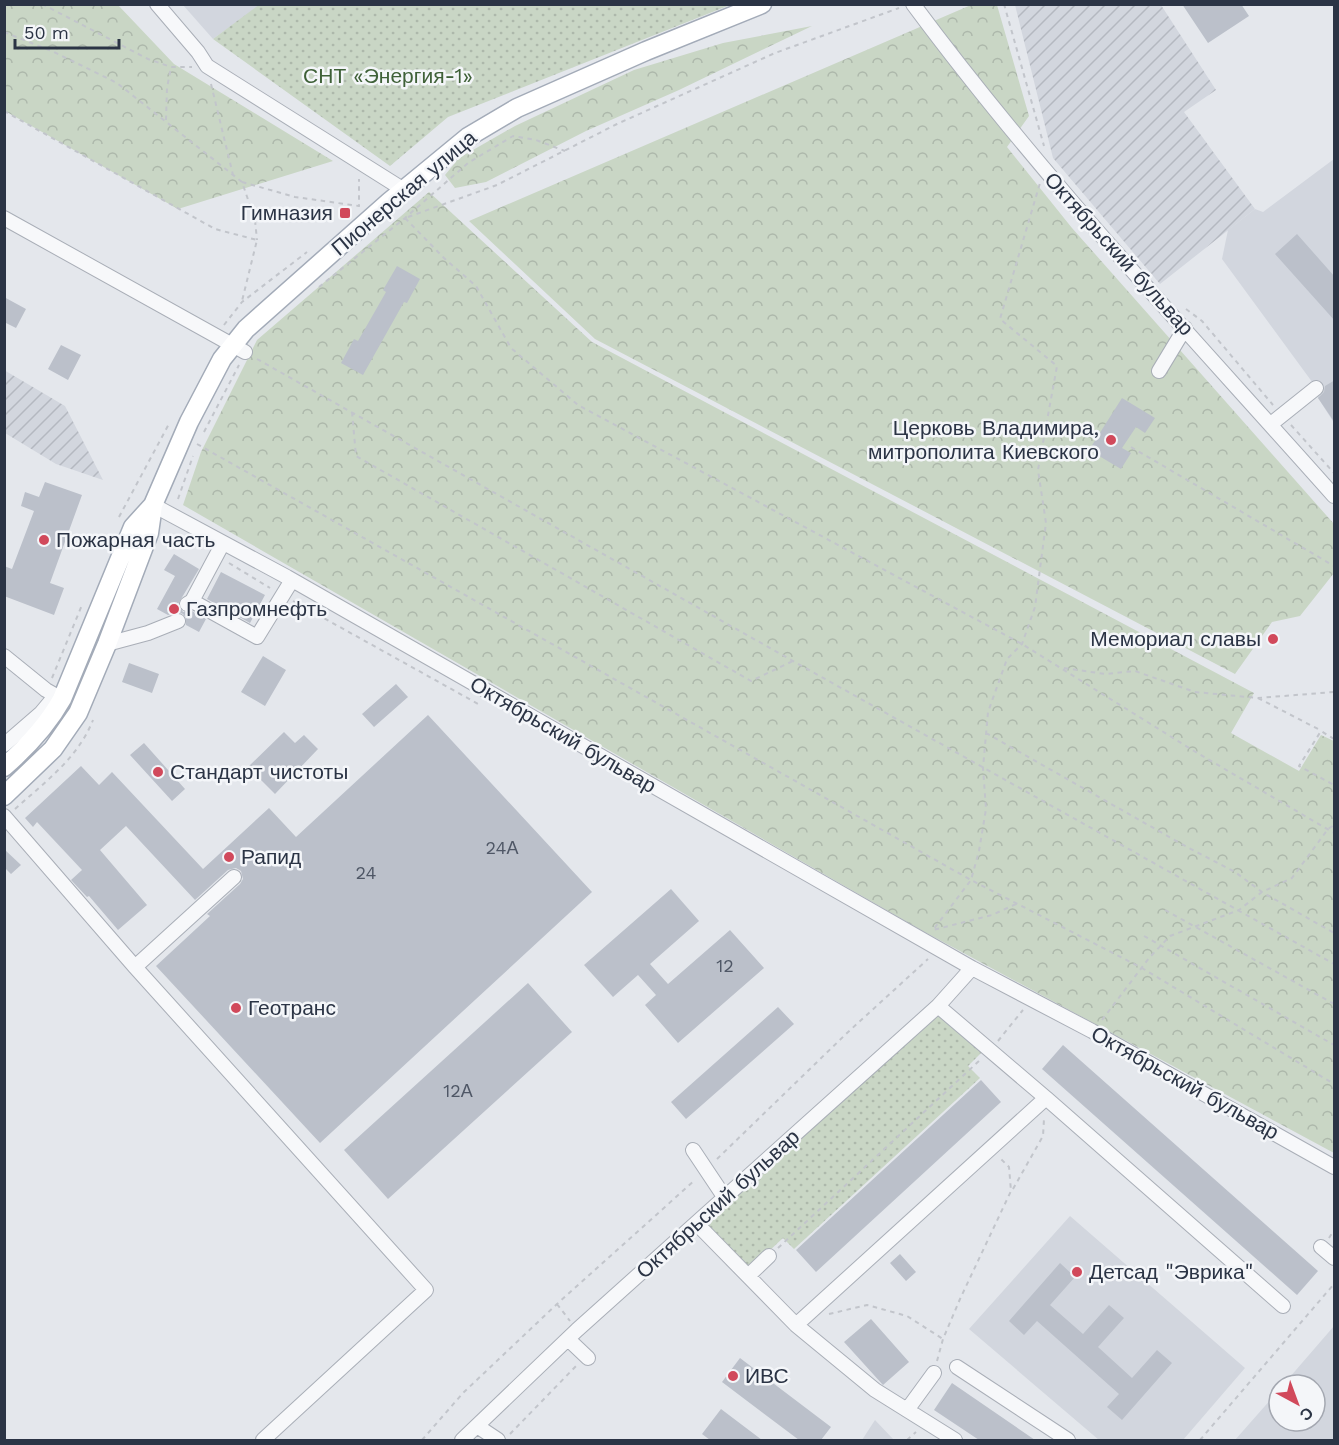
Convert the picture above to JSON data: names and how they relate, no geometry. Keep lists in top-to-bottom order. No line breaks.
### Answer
{"streets":{"main road":["Пионерская улица"],"street":["Октябрьский бульвар"]},"crossings":[["Пионерская улица","Октябрьский бульвар"]],"parks":["СНТ «Энергия-1»"],"places":{"transit":["Гимназия"],"other":["Церковь Владимира, митрополита Киевского","Пожарная часть","Газпромнефть","Мемориал славы","Стандарт чистоты","Рапид","Геотранс","Детсад \"Эврика\"","ИВС"]},"house_numbers":["24А","24","12","12А"],"scale_bar":"50 m","north":"bottom right"}
